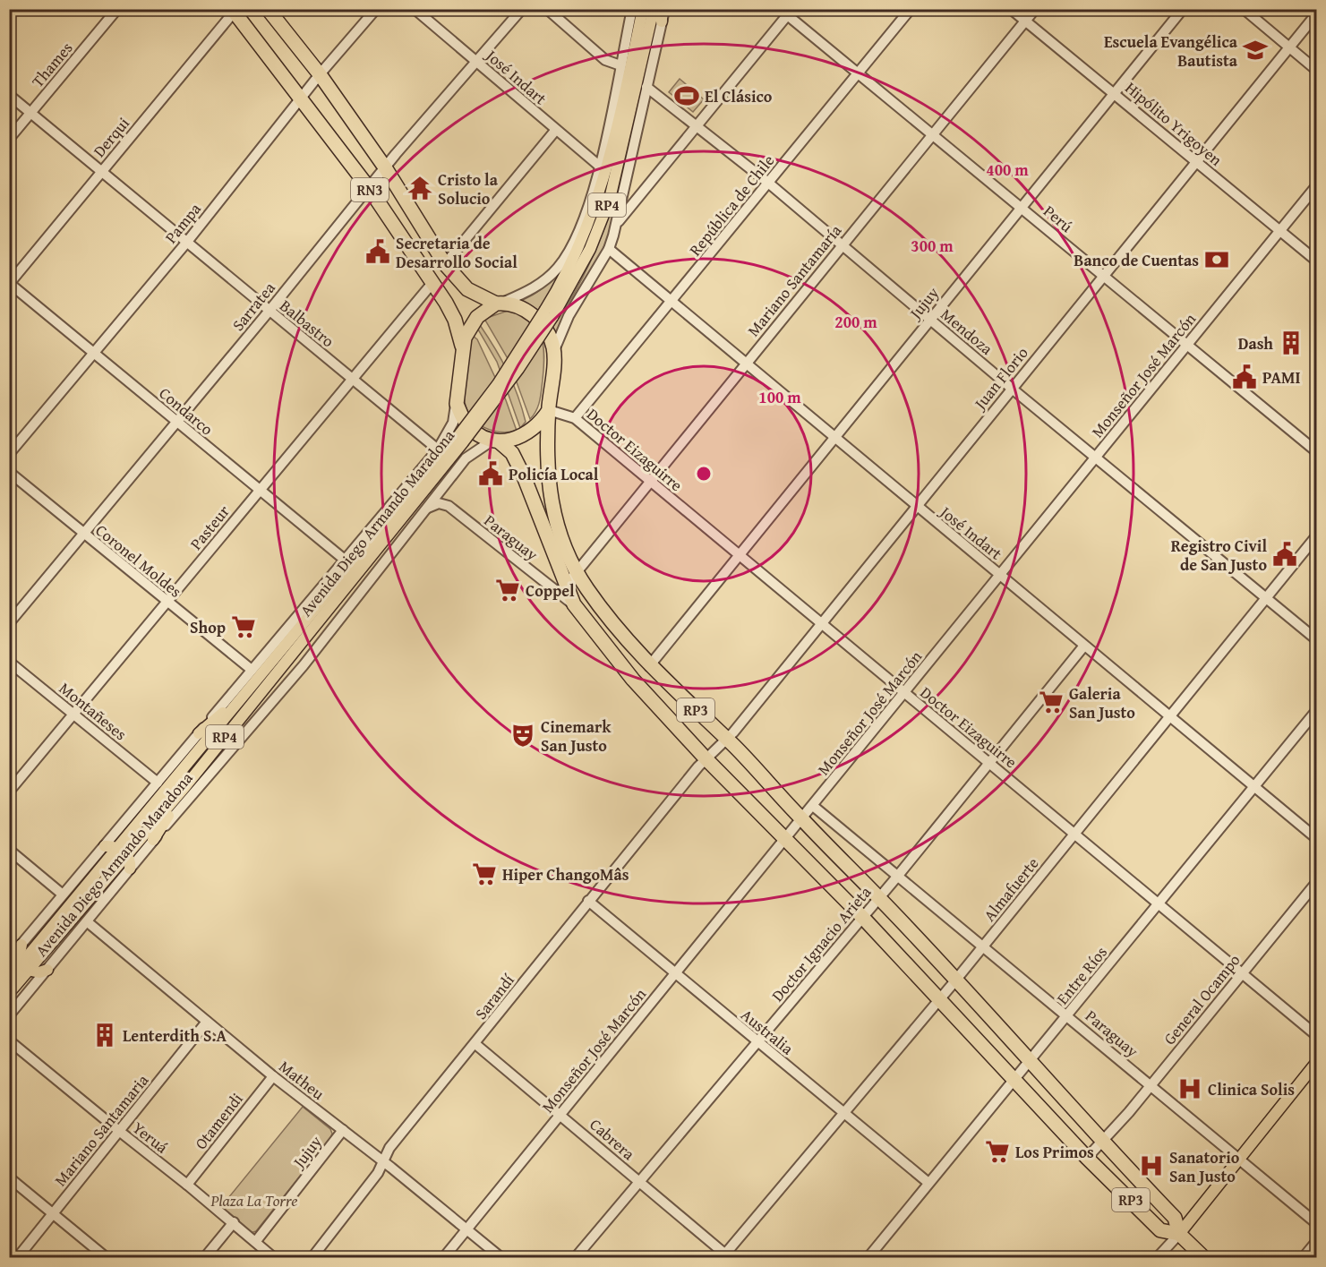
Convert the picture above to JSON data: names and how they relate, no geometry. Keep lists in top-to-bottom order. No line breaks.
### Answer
{"streets":{"highway":["RN3","RP3"],"main road":["RP4","Avenida Diego Armando Maradona"],"street":["Thames","José Indart","Hipólito Yrigoyen","Derqui","República de Chile","Perú","Pampa","Mariano Santamaría","Jujuy","Sarratea","Balbastro","Mendoza","Monseñor José Marcón","Juan Florio","Condarco","Doctor Eizaguirre","Pasteur","Paraguay","Coronel Moldes","Montañeses","Almafuerte","Doctor Ignacio Arieta","Entre Ríos","Sarandí","General Ocampo","Australia","Matheu","Otamendi","Mariano Santamaria","Yeruá","Cabrera"]},"crossings":[["Thames","Balbastro"],["José Indart","República de Chile"],["José Indart","Mariano Santamaría"],["José Indart","Jujuy"],["José Indart","Sarratea"],["José Indart","Monseñor José Marcón"],["José Indart","Juan Florio"],["José Indart","Almafuerte"],["José Indart","Doctor Ignacio Arieta"],["José Indart","Entre Ríos"],["Hipólito Yrigoyen","Mariano Santamaría"],["Hipólito Yrigoyen","Jujuy"],["Hipólito Yrigoyen","Monseñor José Marcón"],["Hipólito Yrigoyen","Juan Florio"],["Derqui","RN3"],["Derqui","Balbastro"],["Derqui","Condarco"],["RN3","Pampa"],["RN3","Sarratea"],["RN3","Doctor Eizaguirre"],["RN3","Avenida Diego Armando Maradona"],["RN3","Pasteur"],["RN3","RP3"],["República de Chile","Perú"],["República de Chile","Mendoza"],["República de Chile","Doctor Eizaguirre"],["Perú","Mariano Santamaría"],["Perú","Jujuy"],["Perú","Monseñor José Marcón"],["Perú","Juan Florio"],["Pampa","Balbastro"],["Pampa","Condarco"],["Mariano Santamaría","Mendoza"],["Mariano Santamaría","Doctor Eizaguirre"],["Mariano Santamaría","RP3"],["Jujuy","Mendoza"],["Jujuy","Doctor Eizaguirre"],["Jujuy","RP3"],["Jujuy","Matheu"],["Jujuy","Yeruá"],["Sarratea","Balbastro"],["Sarratea","Condarco"],["Sarratea","Coronel Moldes"],["Balbastro","Avenida Diego Armando Maradona"],["Balbastro","Pasteur"],["Mendoza","Monseñor José Marcón"],["Mendoza","Juan Florio"],["Mendoza","Almafuerte"],["Monseñor José Marcón","Doctor Eizaguirre"],["Monseñor José Marcón","Paraguay"],["Monseñor José Marcón","RP3"],["Monseñor José Marcón","Australia"],["Monseñor José Marcón","Matheu"],["Monseñor José Marcón","Cabrera"],["Juan Florio","Doctor Eizaguirre"],["Juan Florio","RP3"],["Juan Florio","Sarandí"],["Condarco","Avenida Diego Armando Maradona"],["Condarco","Pasteur"],["Doctor Eizaguirre","Avenida Diego Armando Maradona"],["Doctor Eizaguirre","RP3"],["Doctor Eizaguirre","Almafuerte"],["Doctor Eizaguirre","Doctor Ignacio Arieta"],["Doctor Eizaguirre","Entre Ríos"],["Doctor Eizaguirre","General Ocampo"],["Avenida Diego Armando Maradona","Paraguay"],["Avenida Diego Armando Maradona","Coronel Moldes"],["Avenida Diego Armando Maradona","RP3"],["Avenida Diego Armando Maradona","Montañeses"],["Avenida Diego Armando Maradona","Matheu"],["Pasteur","Coronel Moldes"],["Pasteur","Montañeses"],["Paraguay","RP3"],["Paraguay","Almafuerte"],["Paraguay","Doctor Ignacio Arieta"],["Paraguay","Entre Ríos"],["Paraguay","General Ocampo"],["RP3","Almafuerte"],["RP3","Doctor Ignacio Arieta"],["RP3","Entre Ríos"],["RP3","Sarandí"],["RP3","General Ocampo"],["Almafuerte","Australia"],["Almafuerte","Cabrera"],["Doctor Ignacio Arieta","Australia"],["Doctor Ignacio Arieta","Cabrera"],["Entre Ríos","Australia"],["Sarandí","Australia"],["Sarandí","Matheu"],["Sarandí","Cabrera"],["Matheu","Otamendi"],["Matheu","Mariano Santamaria"],["Otamendi","Yeruá"],["Mariano Santamaria","Yeruá"]],"parks":["Plaza La Torre"],"places":{"school or university":["Escuela Evangélica Bautista"],"sports":["El Clásico"],"temple":["Cristo la Solucio"],"public building":["Secretaria de Desarrollo Social","PAMI","Policía Local","Registro Civil de San Justo"],"bank":["Banco de Cuentas"],"building":["Dash","Lenterdith S.A"],"supermarket":["Coppel","Shop","Galeria San Justo","Hiper ChangoMâs","Los Primos"],"theatre":["Cinemark San Justo"],"hospital":["Clinica Solis","Sanatorio San Justo"]},"rings":["400 m","300 m","200 m","100 m"]}
